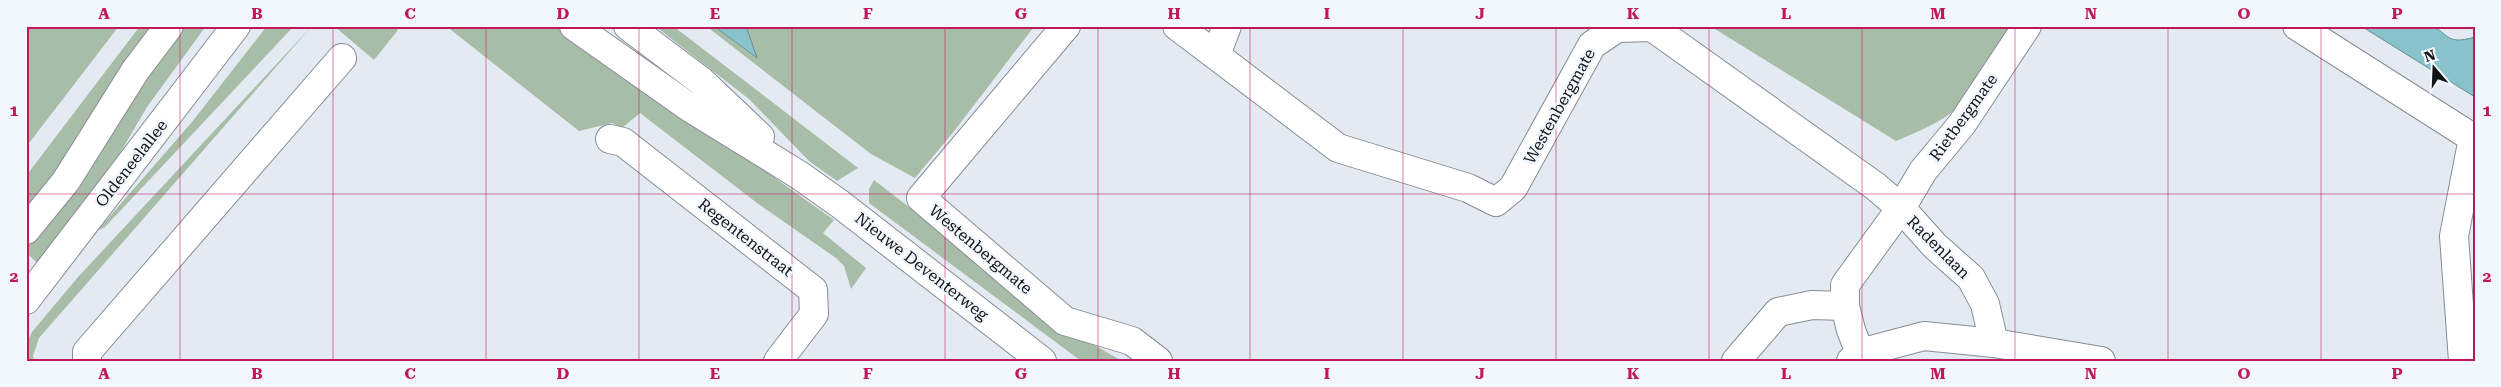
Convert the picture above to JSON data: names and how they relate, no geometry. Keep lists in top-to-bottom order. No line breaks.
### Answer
{"streets":{"street":["Westenbergmate","Rietbergmate","Oldeneelallee","Regentenstraat","Radenlaan","Nieuwe Deventerweg"]},"crossings":[["Westenbergmate","Rietbergmate"],["Westenbergmate","Radenlaan"],["Rietbergmate","Radenlaan"]],"north":"top","grid":{"columns":["A","B","C","D","E","F","G","H","I","J","K","L","M","N","O","P"],"rows":["1","2"]}}
